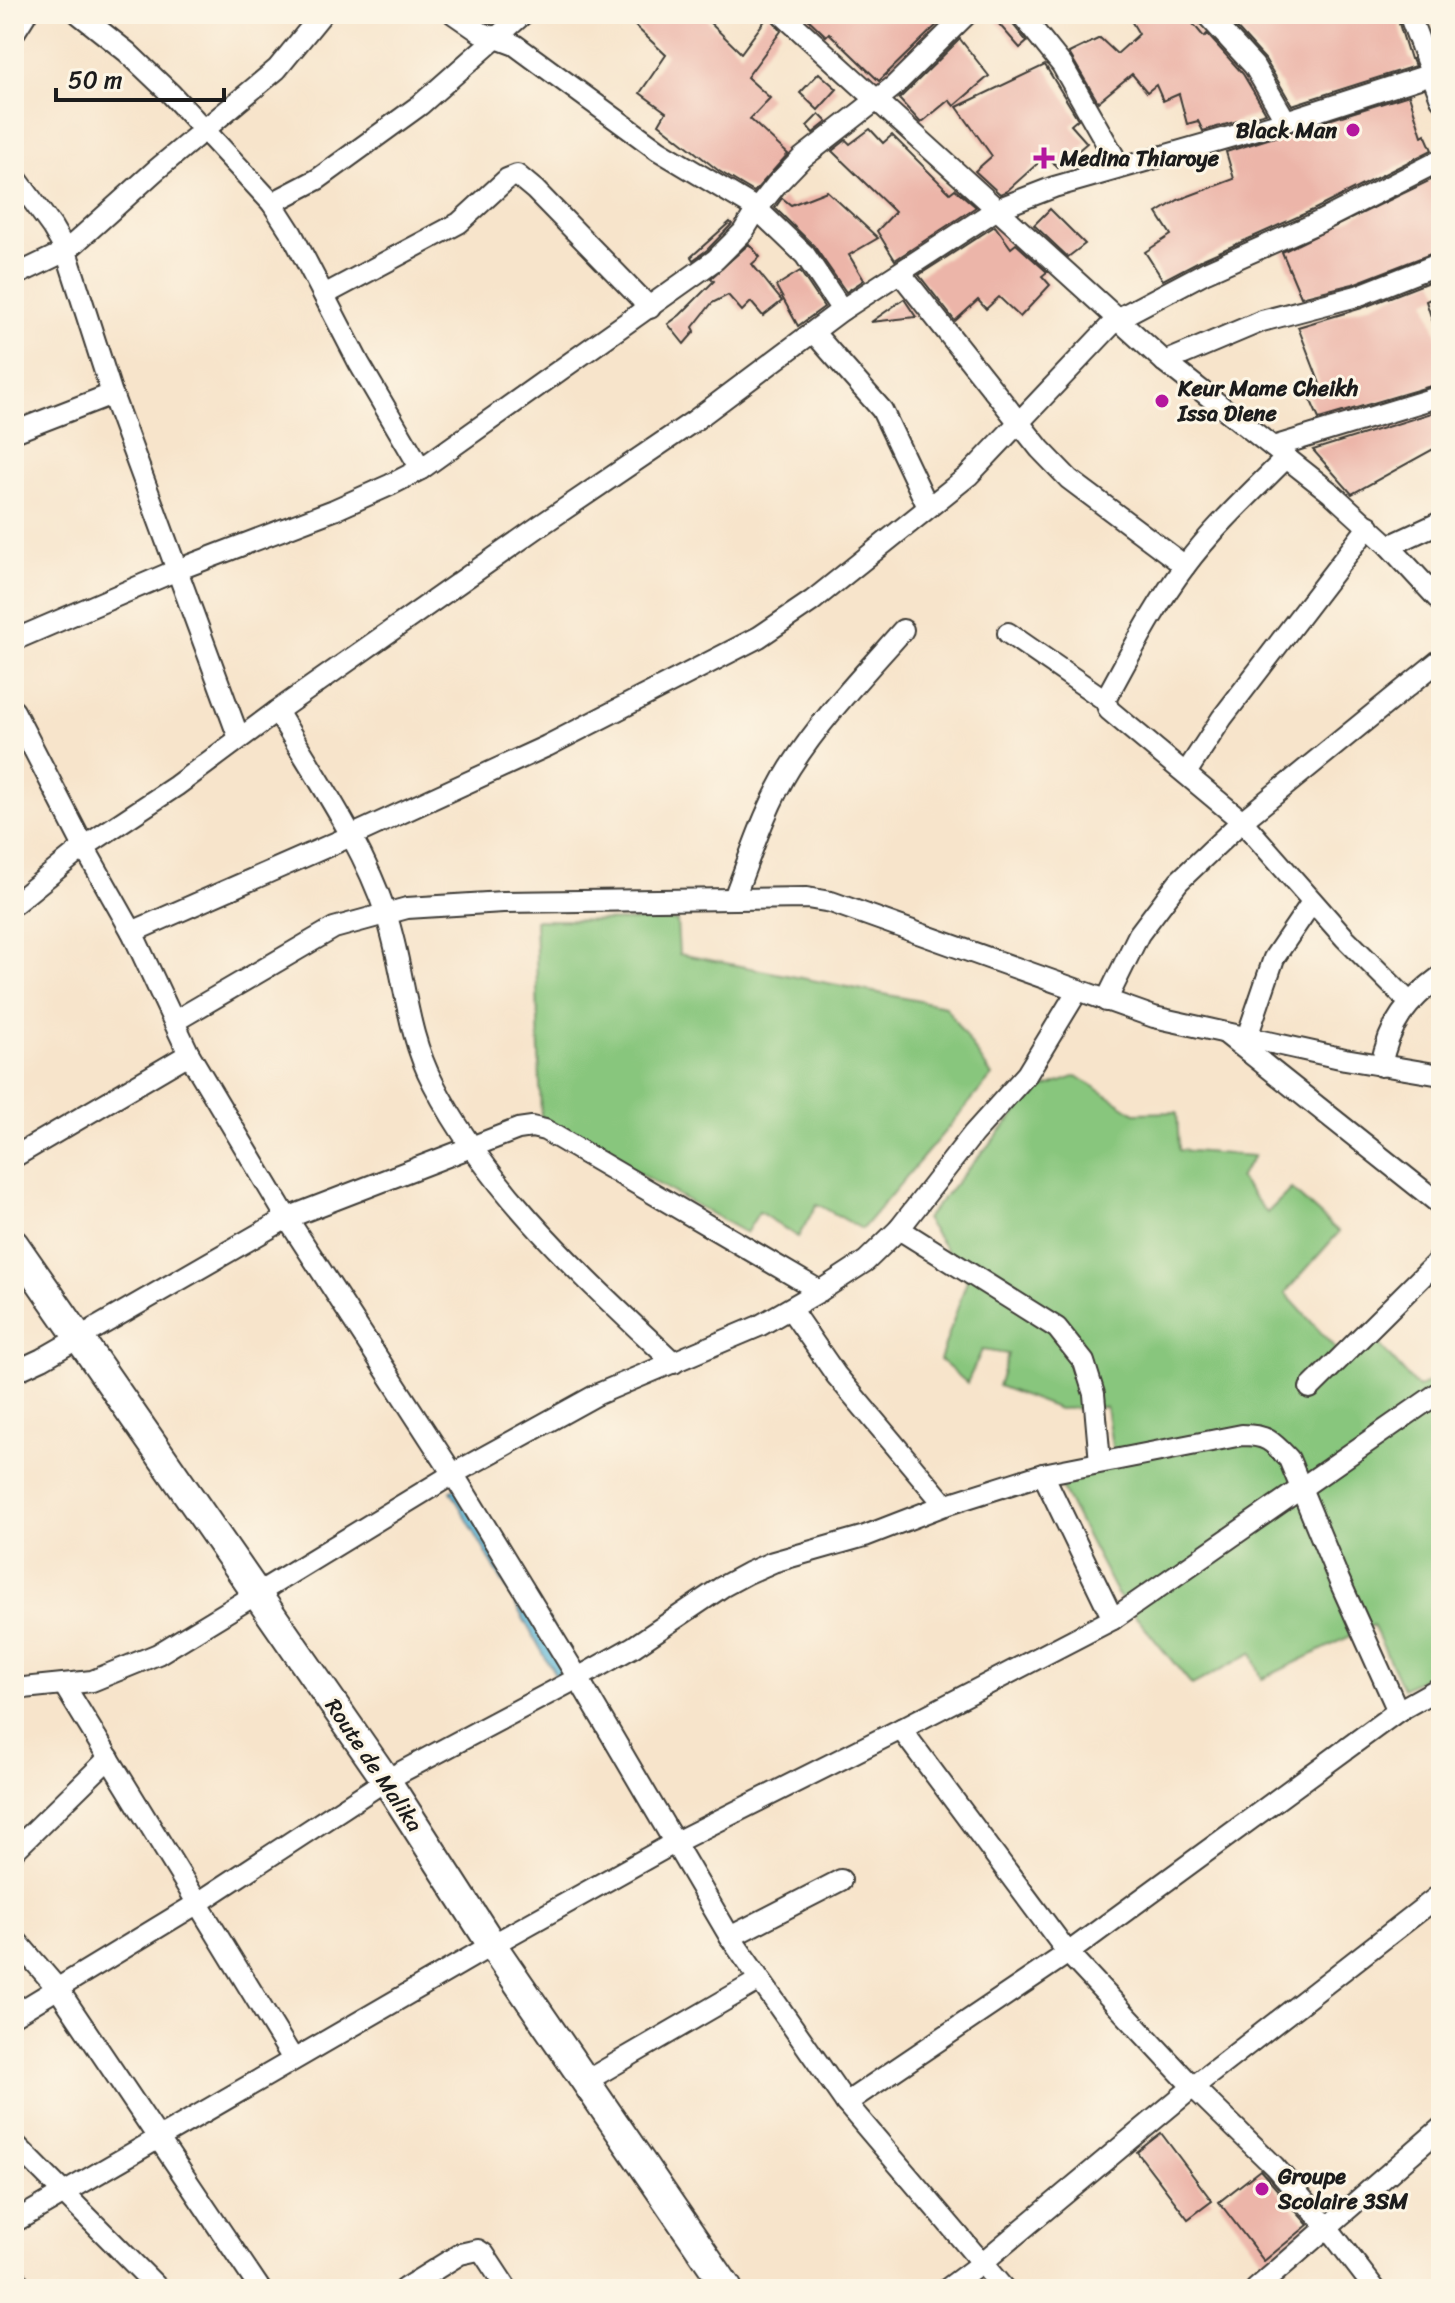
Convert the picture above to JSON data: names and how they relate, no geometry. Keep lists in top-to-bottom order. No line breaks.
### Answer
{"streets":{"main road":["Route de Malika"]},"places":{"other":["Black Man","Keur Mame Cheikh Issa Diene","Groupe Scolaire 3SM"],"health":["Medina Thiaroye"]},"scale_bar":"50 m"}
